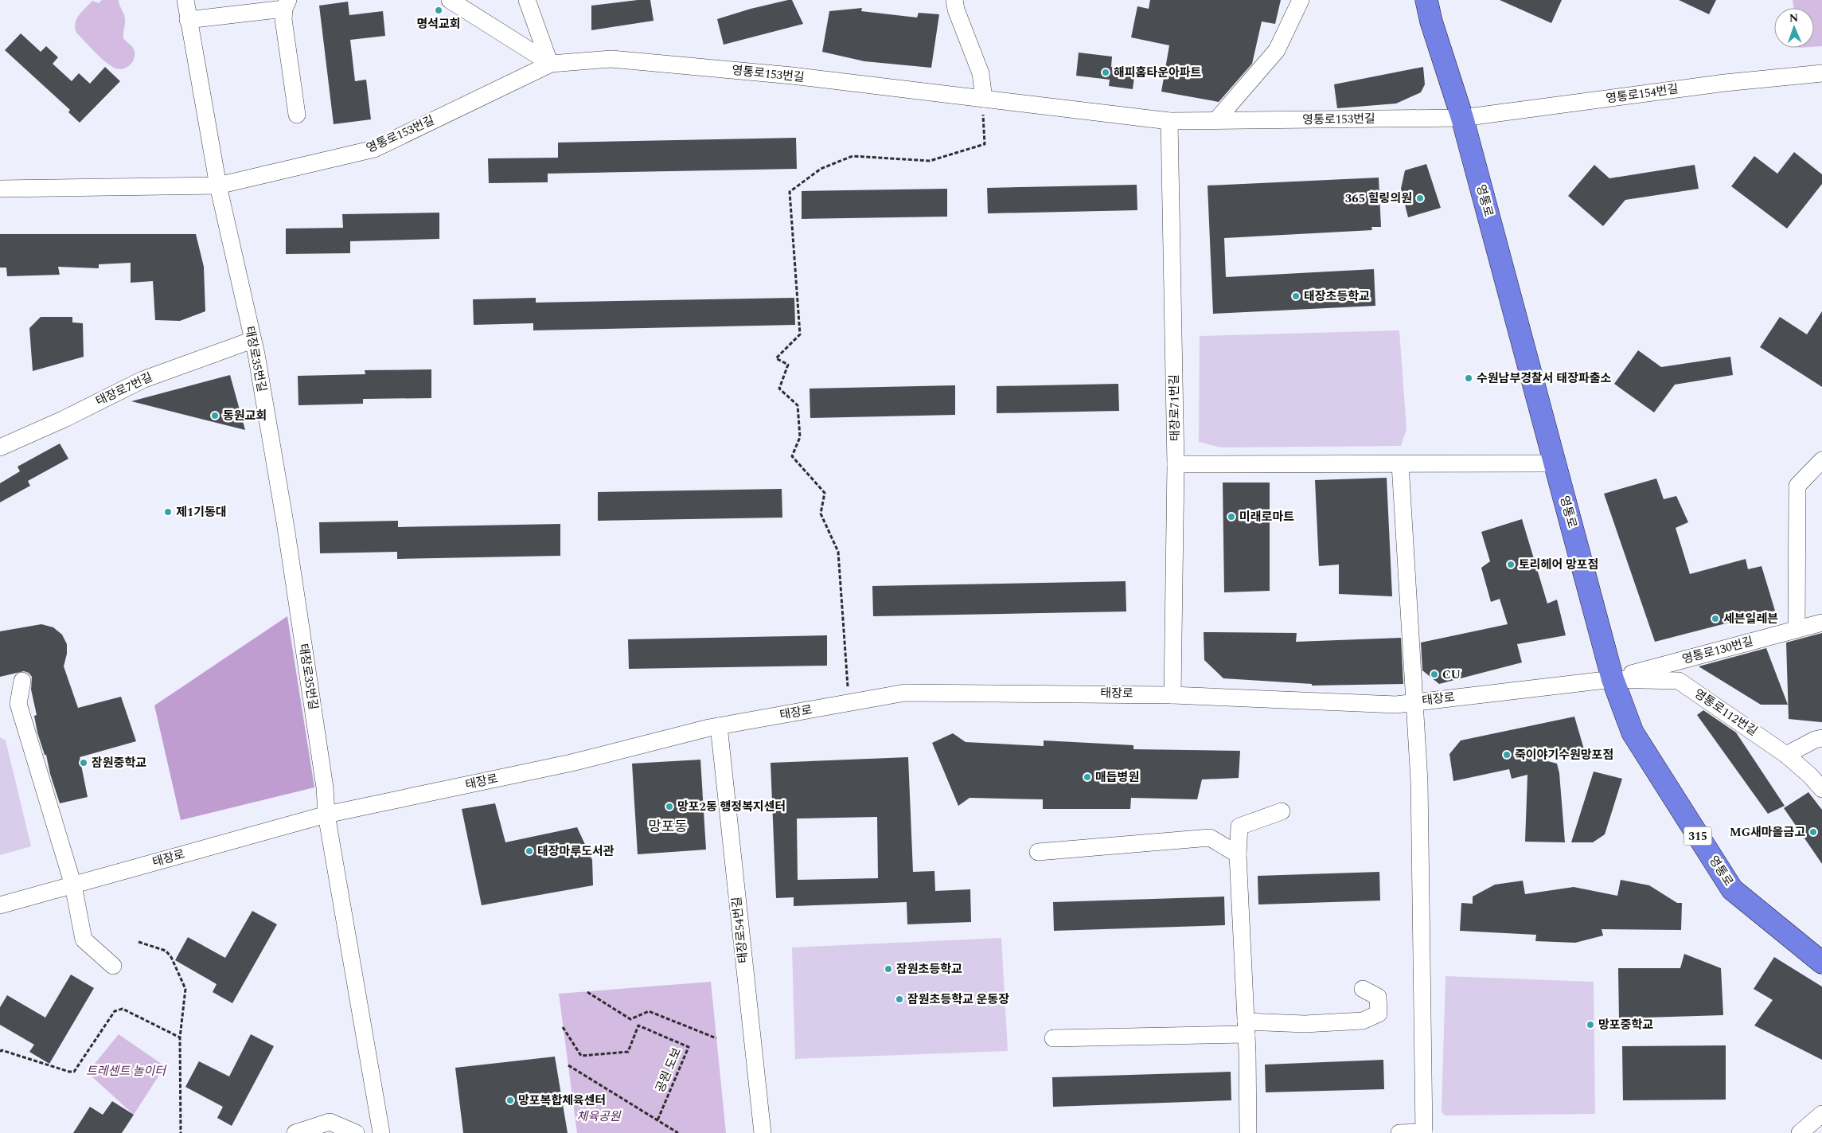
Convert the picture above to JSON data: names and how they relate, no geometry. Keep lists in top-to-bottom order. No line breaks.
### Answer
{"streets":{"main road":["영통로","315"],"street":["영통로153번길","영통로154번길","태장로35번길","태장로7번길","태장로71번길","영통로130번길","태장로","영통로112번길","태장로54번길"],"path":["공원 도보"]},"crossings":[["영통로153번길","영통로154번길"],["영통로153번길","영통로"],["영통로153번길","태장로35번길"],["영통로153번길","태장로71번길"],["영통로154번길","영통로"],["영통로","영통로130번길"],["영통로","태장로"],["영통로","영통로112번길"],["태장로35번길","태장로7번길"],["태장로35번길","태장로"],["태장로71번길","태장로"],["영통로130번길","태장로"],["영통로130번길","영통로112번길"],["태장로","영통로112번길"],["태장로","태장로54번길"]],"districts":["망포동"],"parks":["트레센트 놀이터","체육공원"],"places":["명석교회","해피홈타운아파트","365 힐링의원","태장초등학교","수원남부경찰서 태장파출소","동원교회","제1기동대","미래로마트","토리헤어 망포점","세븐일레븐","CU","죽이야기수원망포점","잠원중학교","매듭병원","망포2동 행정복지센터","MG새마을금고","태장마루도서관","잠원초등학교","잠원초등학교 운동장","망포중학교","망포복합체육센터"],"north":"top"}
